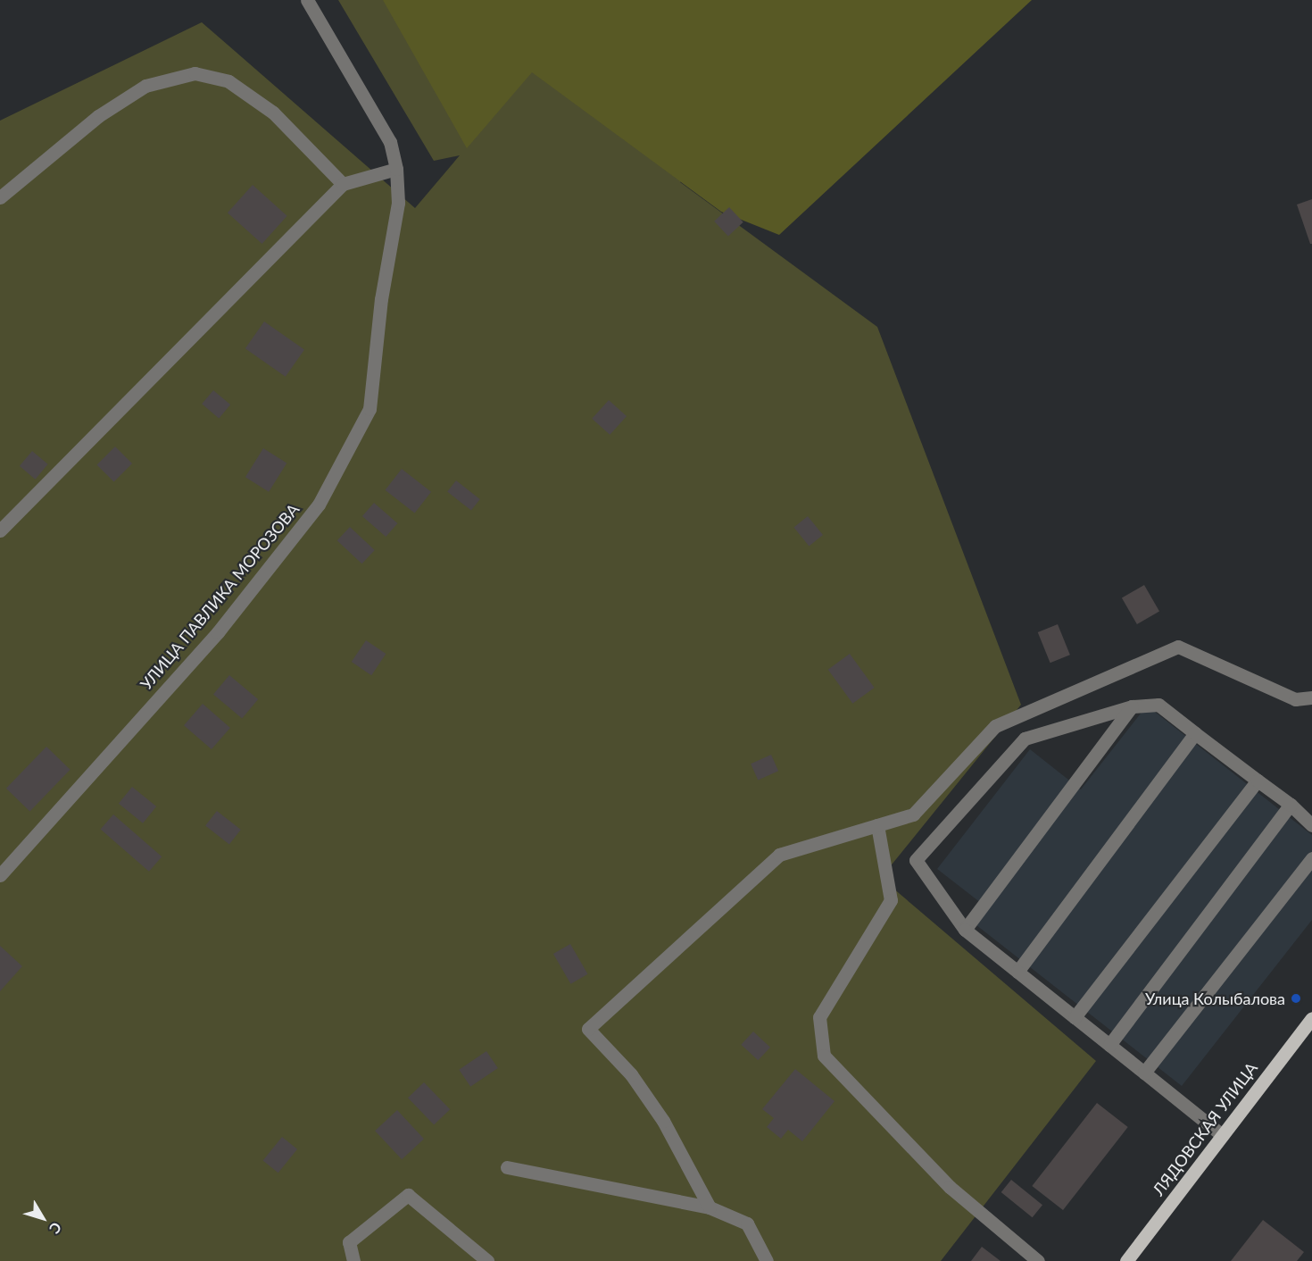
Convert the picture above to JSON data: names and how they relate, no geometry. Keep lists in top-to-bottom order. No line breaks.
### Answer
{"streets":{"main road":["ЛЯДОВСКАЯ УЛИЦА"],"street":["УЛИЦА ПАВЛИКА МОРОЗОВА"]},"places":["Улица Колыбалова"],"north":"bottom right"}
